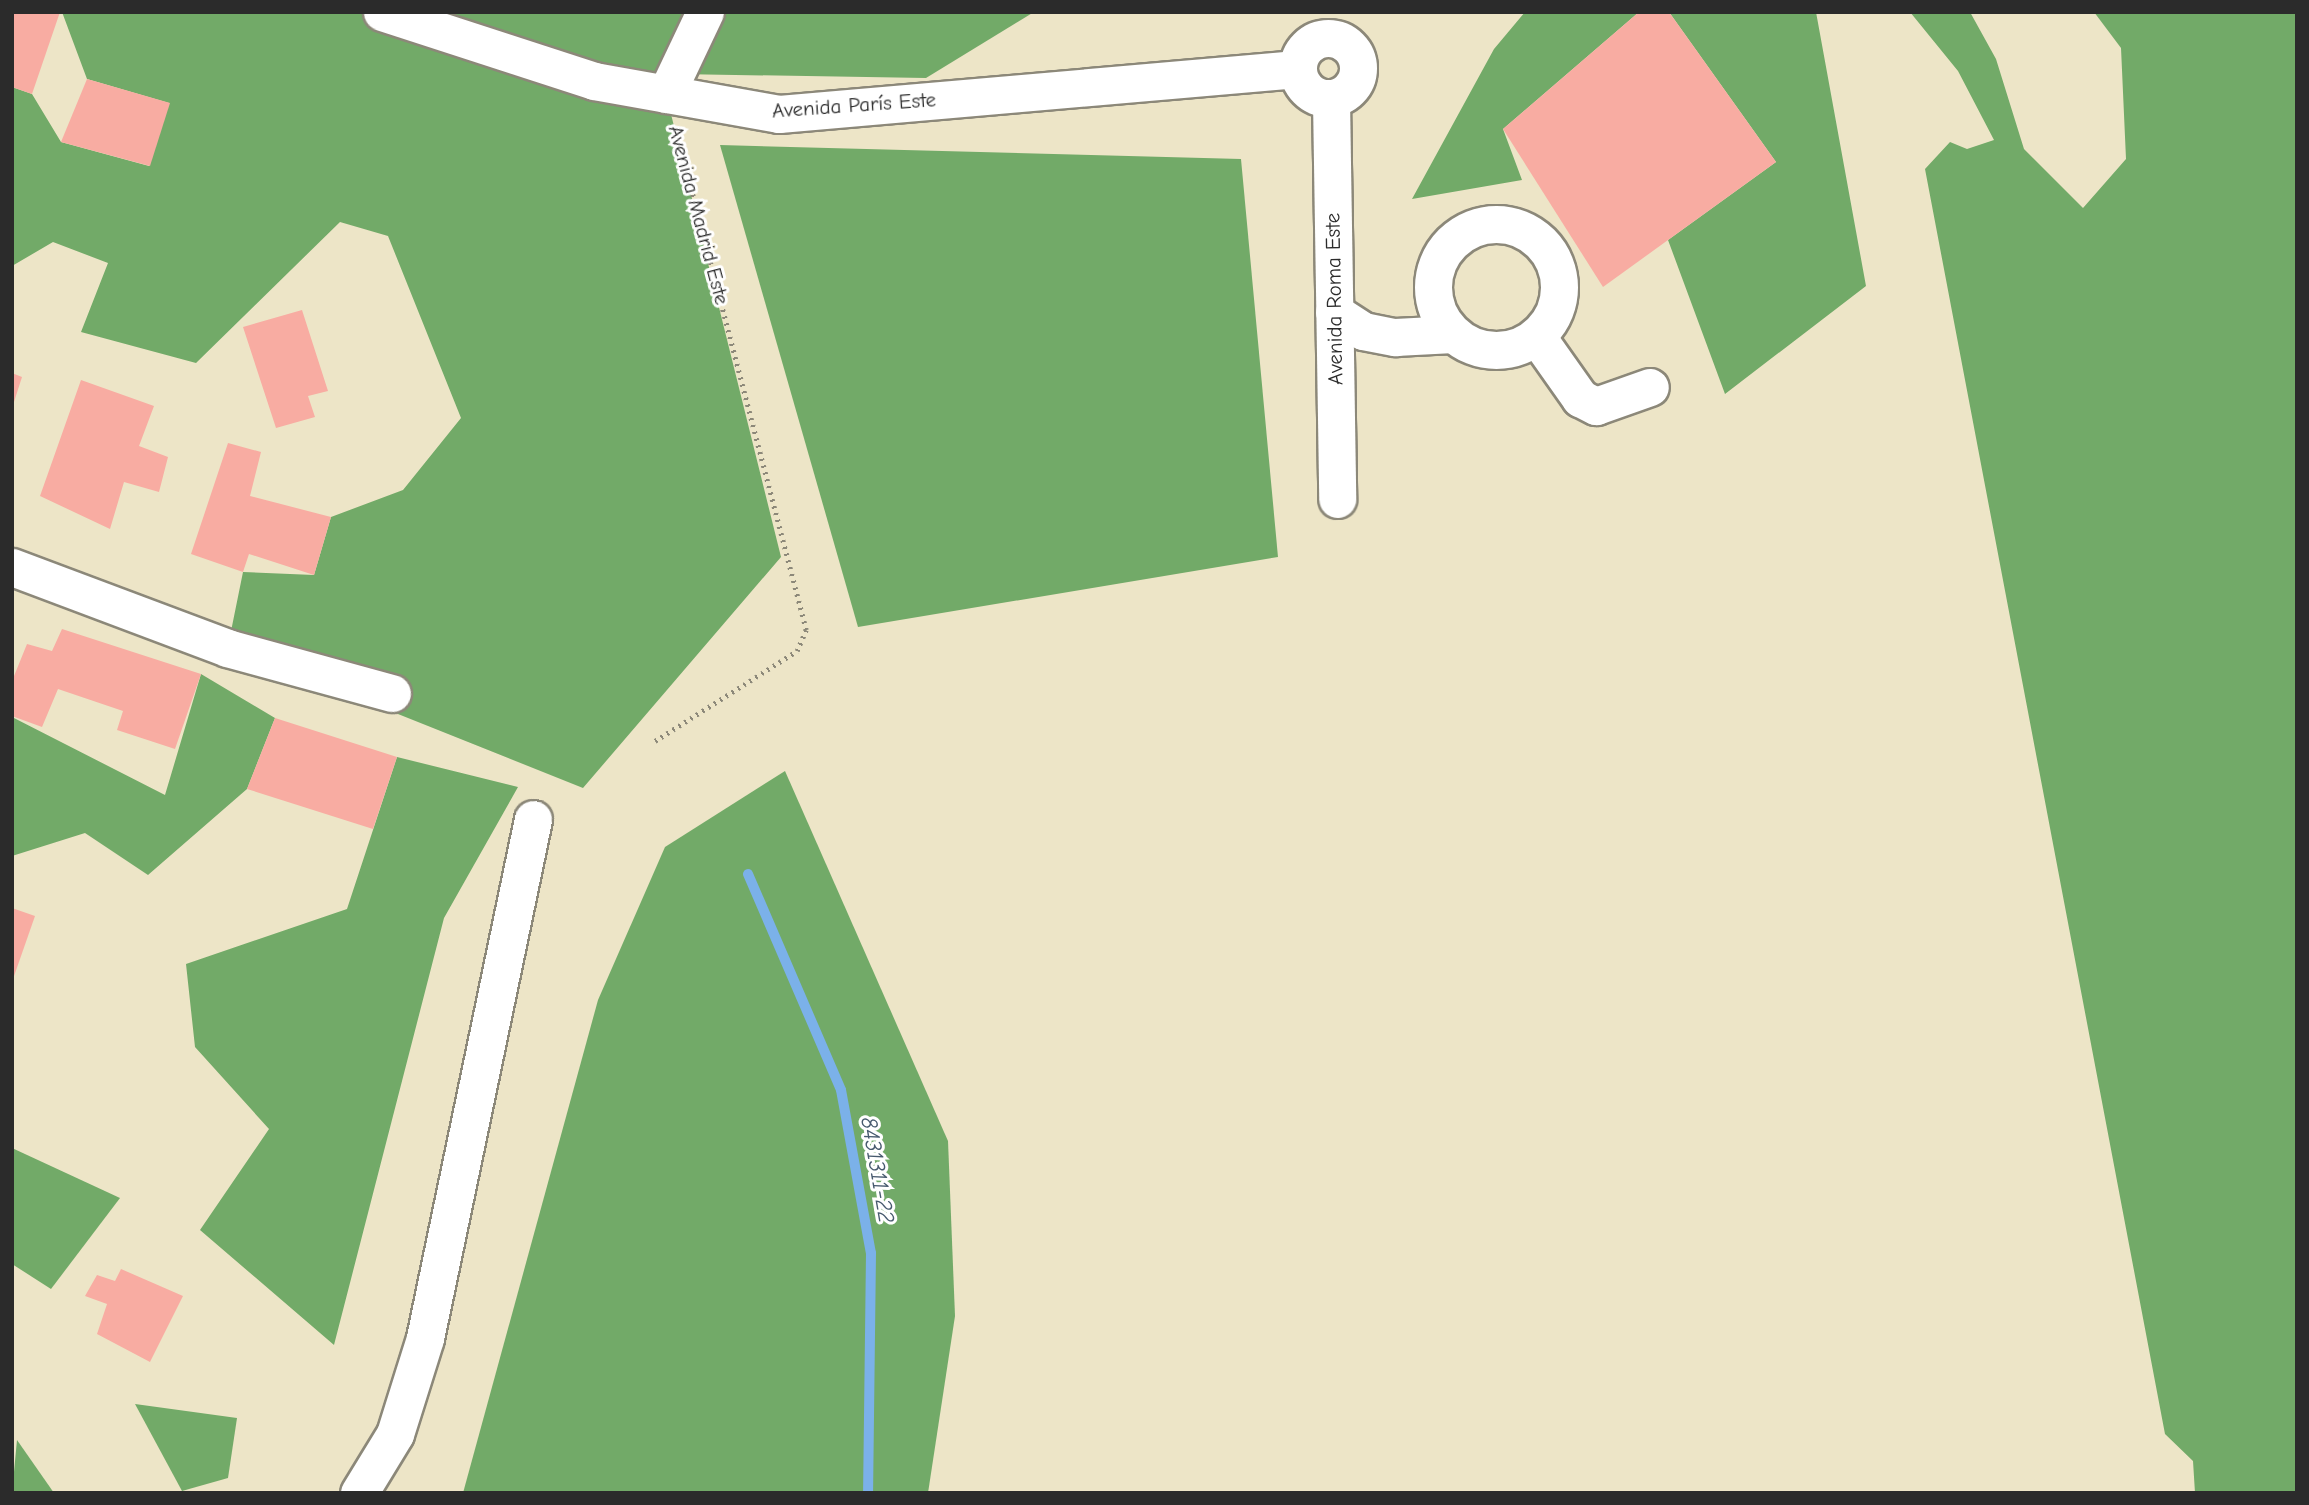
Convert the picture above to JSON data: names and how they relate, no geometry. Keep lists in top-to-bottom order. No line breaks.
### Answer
{"streets":{"street":["Avenida París Este","Avenida Roma Este"],"path":["Avenida Madrid Este"]},"crossings":[["Avenida París Este","Avenida Madrid Este"],["Avenida París Este","Avenida Roma Este"]],"water":["8431311-22"]}
